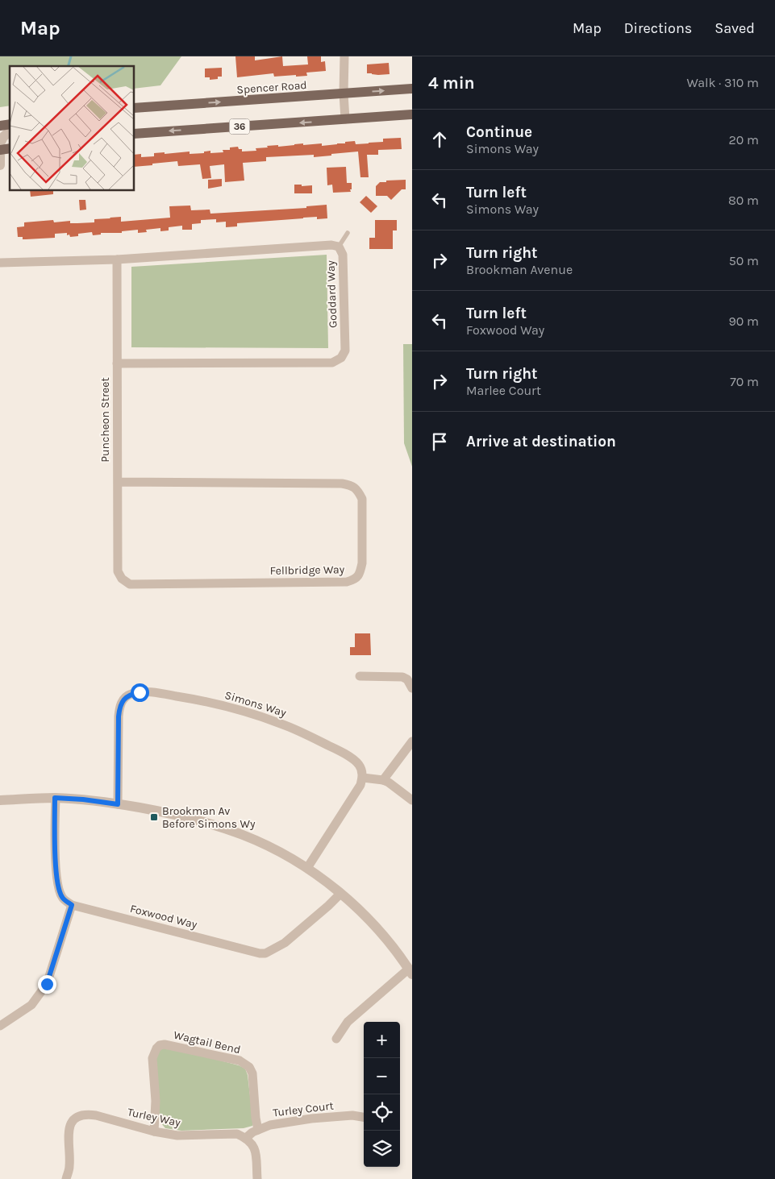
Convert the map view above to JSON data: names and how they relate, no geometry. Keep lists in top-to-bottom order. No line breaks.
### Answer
{"streets":{"main road":["Spencer Road","36"],"street":["Goddard Way","Puncheon Street","Fellbridge Way","Simons Way","Foxwood Way","Wagtail Bend","Turley Court","Turley Way"]},"crossings":[["Goddard Way","Puncheon Street"],["Puncheon Street","Fellbridge Way"],["Wagtail Bend","Turley Court"],["Wagtail Bend","Turley Way"],["Turley Court","Turley Way"]],"places":{"transit":["Brookman Av Before Simons Wy"]},"page":{"header":"Map","nav":["Map","Directions","Saved"],"heading":["4 min","Walk · 310 m"],"list":[["Continue","Simons Way","20 m"],["Turn left","Simons Way","80 m"],["Turn right","Brookman Avenue","50 m"],["Turn left","Foxwood Way","90 m"],["Turn right","Marlee Court","70 m"],"Arrive at destination"],"map_buttons":["+","−"]}}
